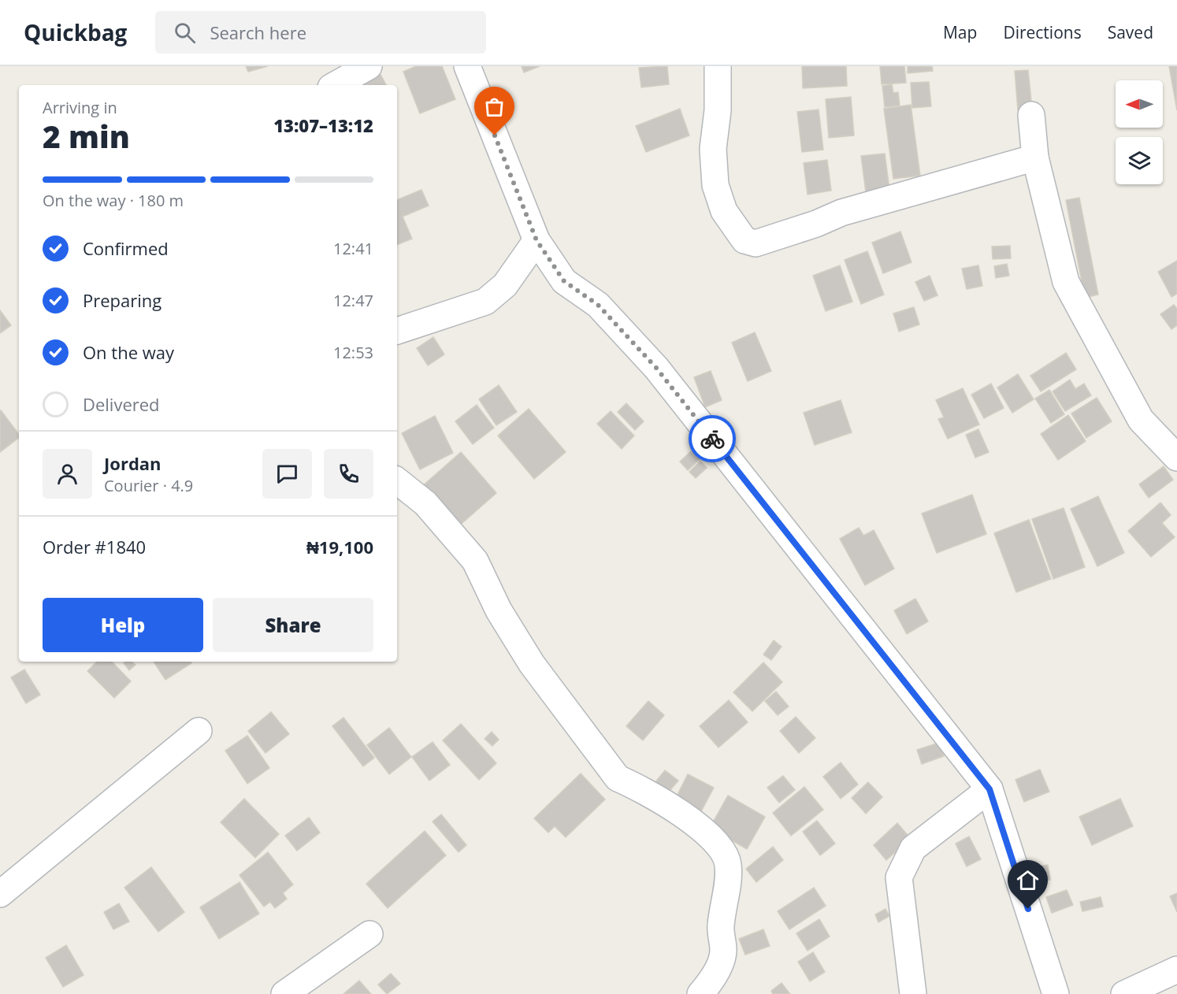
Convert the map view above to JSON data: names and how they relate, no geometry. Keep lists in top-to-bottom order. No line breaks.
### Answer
{"north":"left","page":{"header":"Quickbag","search":"Search here","nav":["Map","Directions","Saved"],"heading":["2 min","Arriving in","13:07–13:12"],"panel":["Jordan","Courier · 4.9","Order #1840","₦19,100"],"bar":"On the way · 180 m","list":[["Confirmed","12:41"],["Preparing","12:47"],["On the way","12:53"],"Delivered"],"buttons":["Help","Share"]}}
